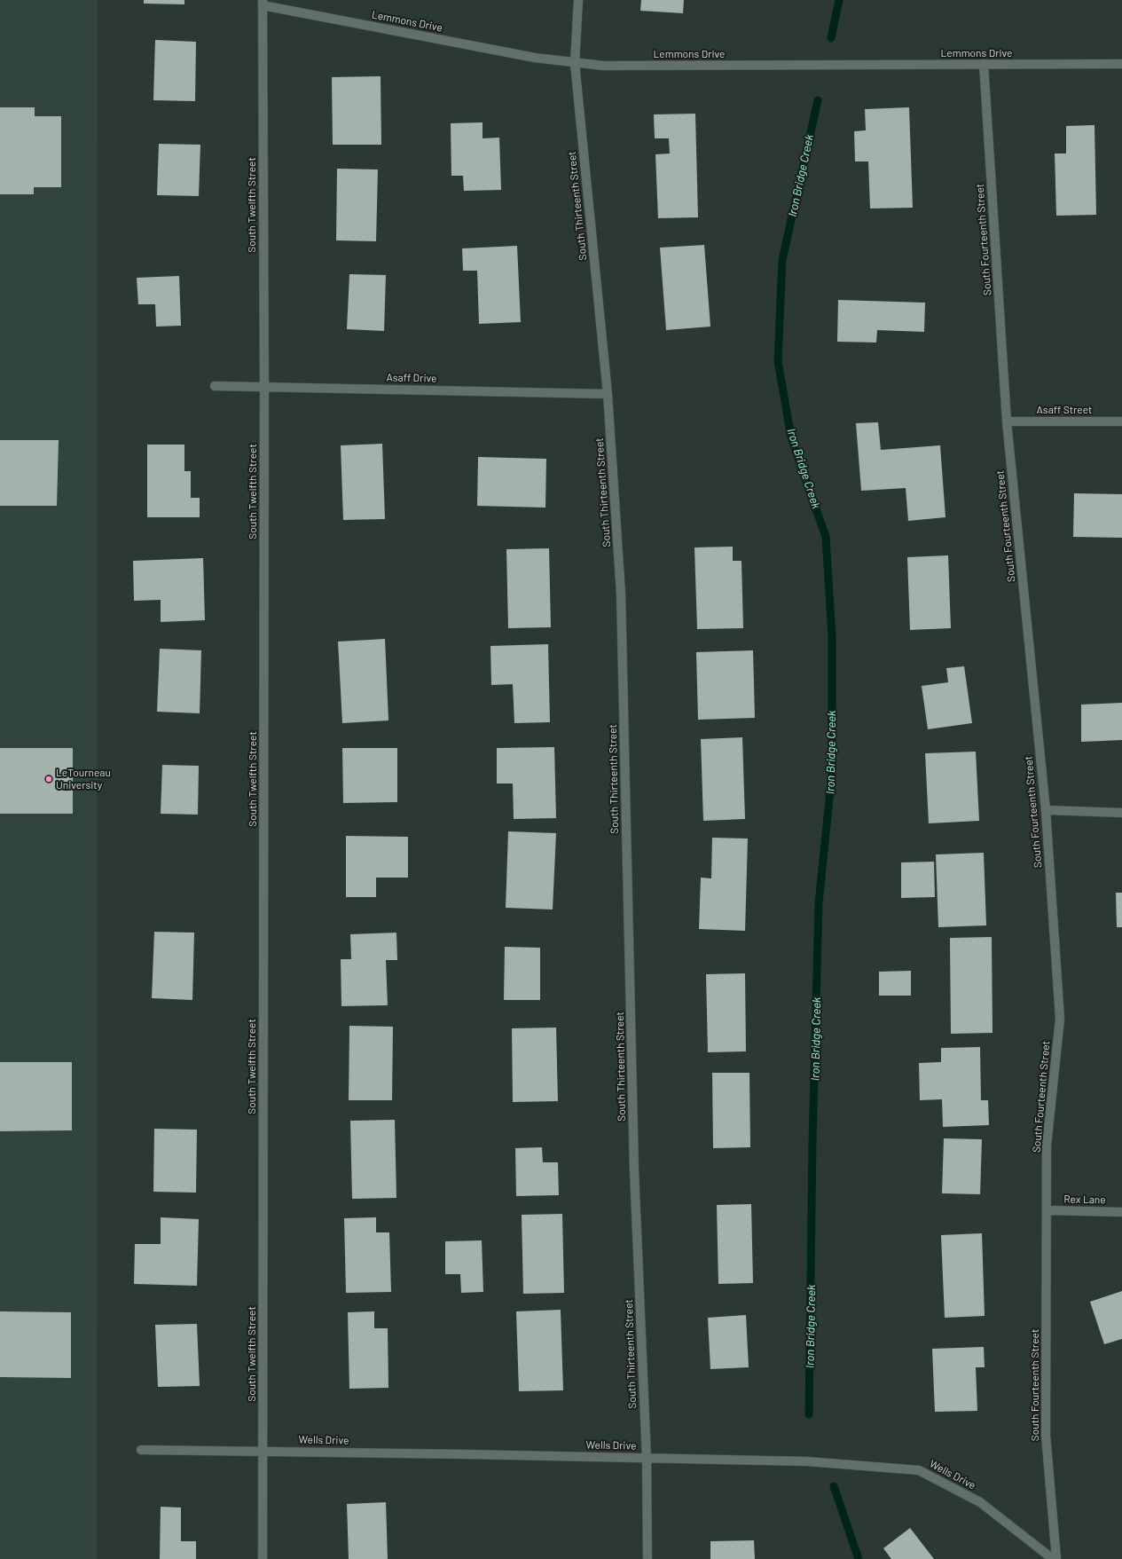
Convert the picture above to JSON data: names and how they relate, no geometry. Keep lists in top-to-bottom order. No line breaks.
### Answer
{"streets":{"street":["Lemmons Drive","South Twelfth Street","South Thirteenth Street","South Fourteenth Street","Asaff Drive","Asaff Street","Rex Lane","Wells Drive"]},"crossings":[["Lemmons Drive","South Twelfth Street"],["Lemmons Drive","South Thirteenth Street"],["Lemmons Drive","South Fourteenth Street"],["South Twelfth Street","Asaff Drive"],["South Twelfth Street","Wells Drive"],["South Thirteenth Street","Asaff Drive"],["South Thirteenth Street","Wells Drive"],["South Fourteenth Street","Asaff Street"],["South Fourteenth Street","Rex Lane"]],"water":["Iron Bridge Creek"],"places":["LeTourneau University"]}
